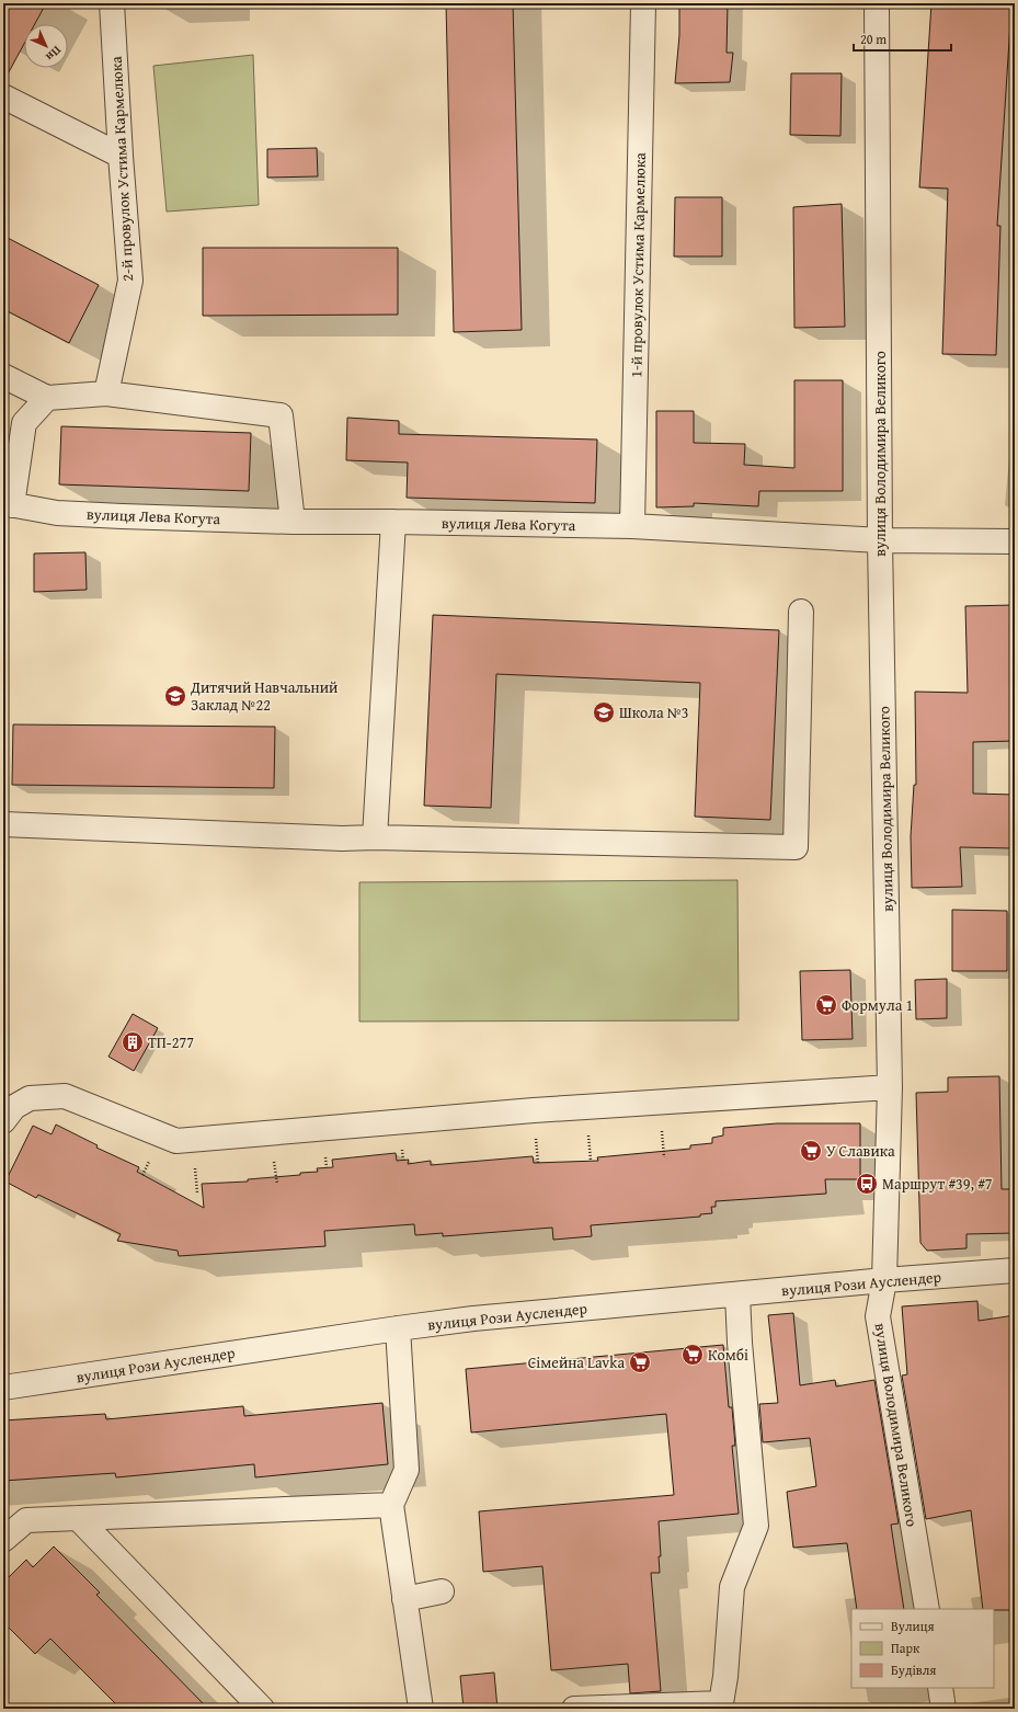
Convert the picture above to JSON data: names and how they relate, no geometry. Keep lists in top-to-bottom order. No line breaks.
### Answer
{"streets":{"street":["2-й провулок Устима Кармелюка","1-й провулок Устима Кармелюка","вулиця Володимира Великого","вулиця Лева Когута","вулиця Рози Ауслендер"]},"crossings":[["1-й провулок Устима Кармелюка","вулиця Лева Когута"],["вулиця Володимира Великого","вулиця Лева Когута"],["вулиця Володимира Великого","вулиця Рози Ауслендер"]],"places":{"school or university":["Дитячий Навчальний Заклад №22","Школа №3"],"supermarket":["Формула 1","У Славика","Комбі","Сімейна Lavka"],"building":["ТП-277"],"bus stop":["Маршрут #39, #7"]},"legend":["Вулиця","Парк","Будівля"],"scale_bar":"20 m","north":"bottom right"}
